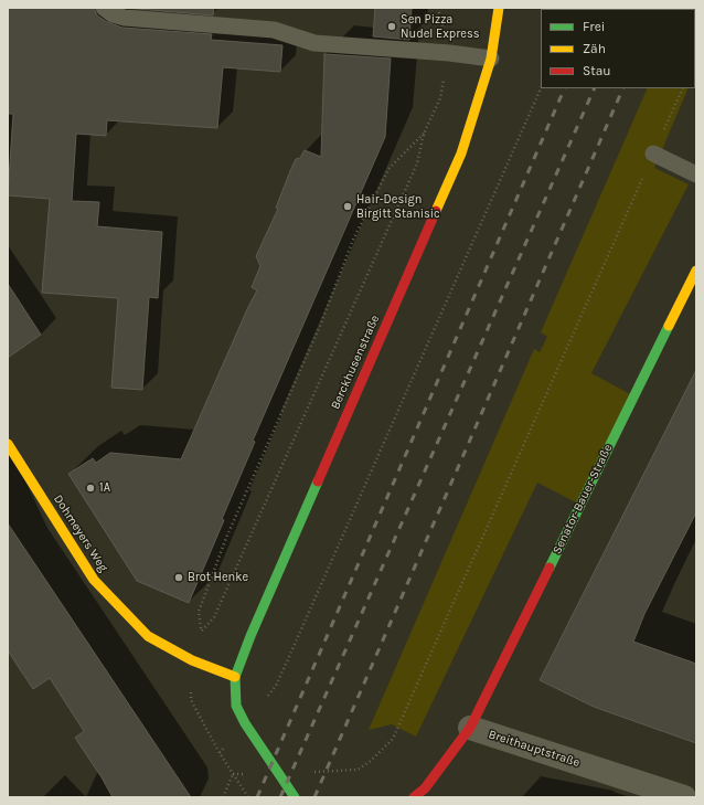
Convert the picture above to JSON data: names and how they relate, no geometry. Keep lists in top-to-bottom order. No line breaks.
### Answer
{"streets":{"street":["Berckhusenstraße","Senator-Bauer-Straße","Dohmeyers Weg","Breithauptstraße"]},"crossings":[["Berckhusenstraße","Dohmeyers Weg"],["Senator-Bauer-Straße","Breithauptstraße"]],"places":["Sen Pizza Nudel Express","Hair-Design Birgitt Stanisic","1A","Brot Henke"],"legend":["Frei","Zäh","Stau"]}
